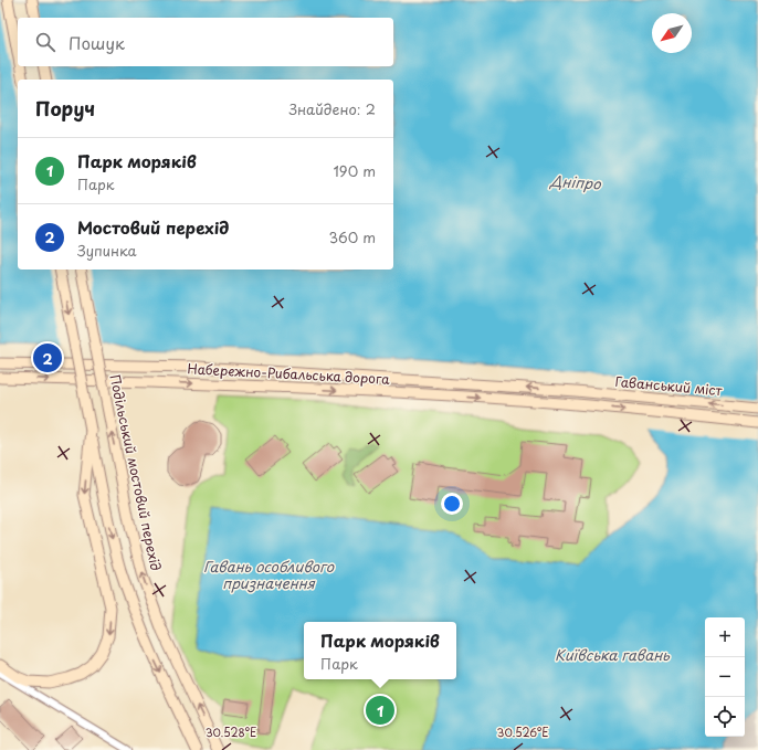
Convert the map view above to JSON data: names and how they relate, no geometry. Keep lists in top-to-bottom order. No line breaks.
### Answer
{"streets":{"main road":["Набережно-Рибальська дорога","Гаванський міст","Подільський мостовий перехід"]},"crossings":[["Набережно-Рибальська дорога","Гаванський міст"]],"water":["Дніпро","Гавань особливого призначення","Київська гавань"],"north":"bottom left","page":{"search":"Пошук","heading":["Поруч","Знайдено: 2"],"list":[{"mark":"1","name":"Парк моряків","note":"Парк","value":"190 m"},{"mark":"2","name":"Мостовий перехід","note":"Зупинка","value":"360 m"}],"pins":["2","1"],"map_buttons":["+","−"],"popup":["Парк моряків","Парк"]},"coordinates":["30.528°E","30.526°E"]}
